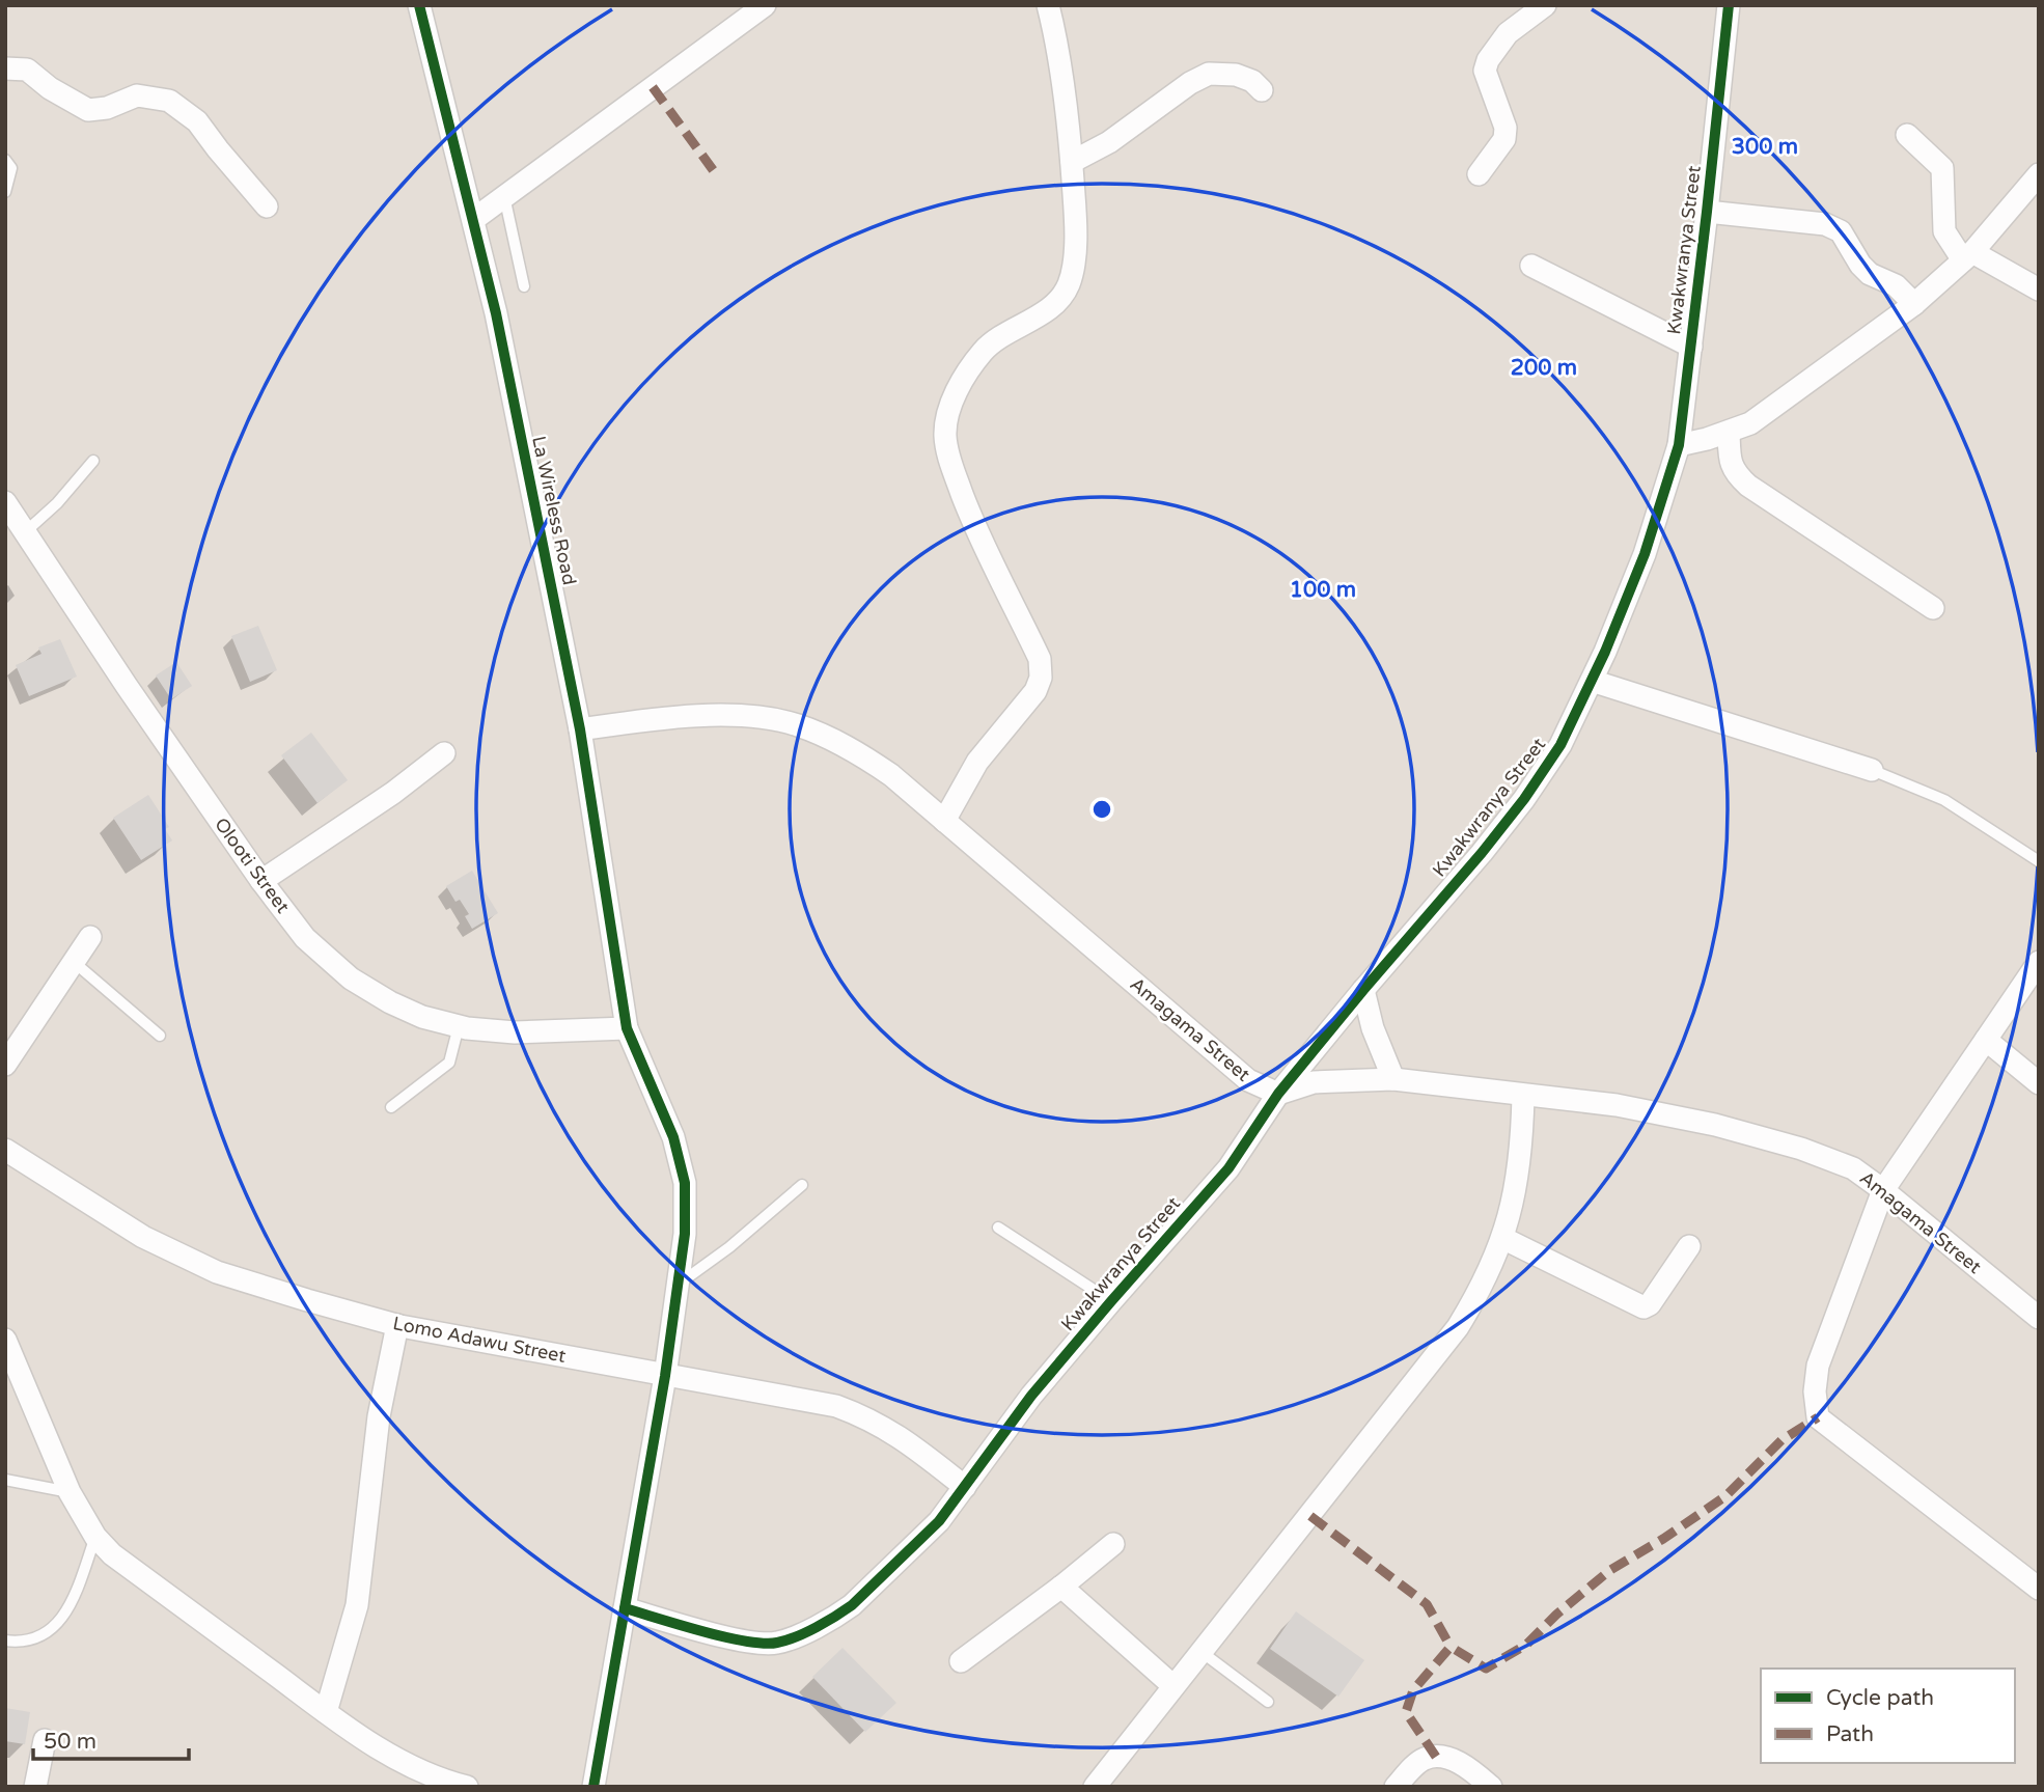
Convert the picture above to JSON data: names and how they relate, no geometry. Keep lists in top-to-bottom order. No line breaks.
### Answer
{"streets":{"street":["Kwakwranya Street","La Wireless Road","Olooti Street","Amagama Street","Lomo Adawu Street"]},"crossings":[["Kwakwranya Street","La Wireless Road"],["Kwakwranya Street","Amagama Street"],["Kwakwranya Street","Lomo Adawu Street"],["La Wireless Road","Olooti Street"],["La Wireless Road","Amagama Street"],["La Wireless Road","Lomo Adawu Street"]],"legend":["Cycle path","Path"],"scale_bar":"50 m","rings":["300 m","200 m","100 m"]}
